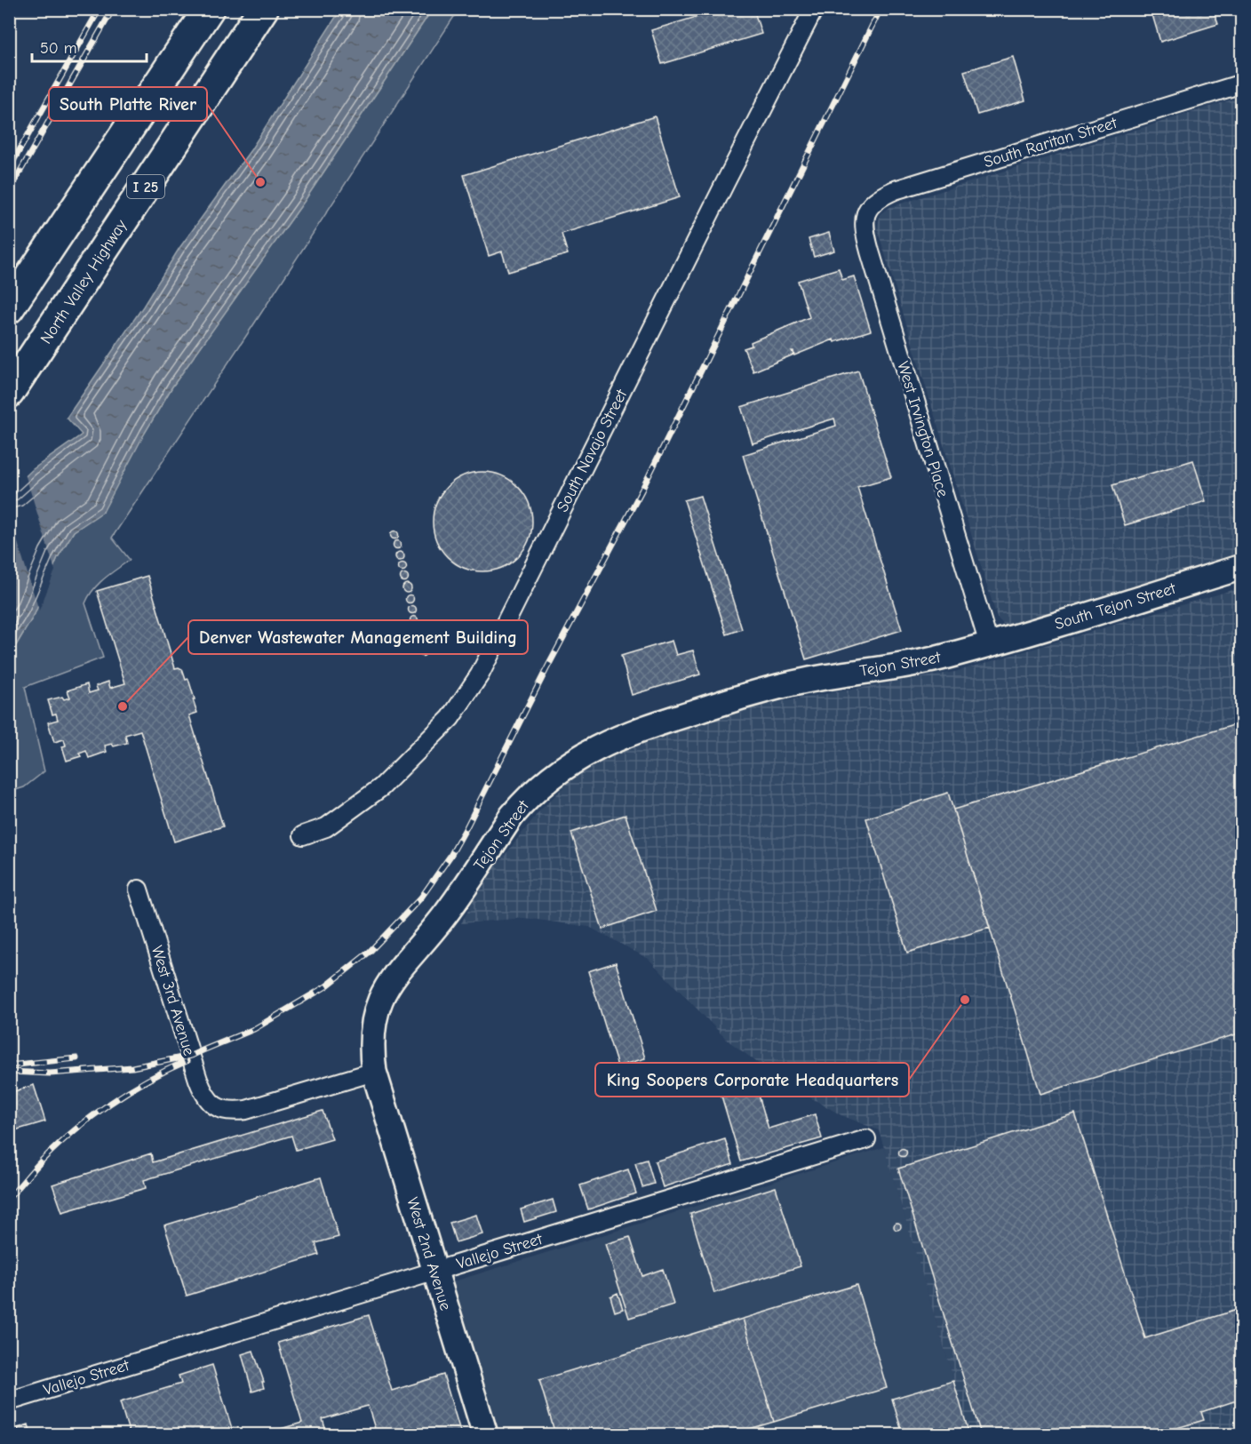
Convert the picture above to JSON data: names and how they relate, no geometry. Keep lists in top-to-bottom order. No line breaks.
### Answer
{"streets":{"highway":["I 25","North Valley Highway"],"street":["South Raritan Street","West Irvington Place","South Navajo Street","South Tejon Street","Tejon Street","West 3rd Avenue","Vallejo Street","West 2nd Avenue"]},"crossings":[["South Raritan Street","West Irvington Place"],["West Irvington Place","South Tejon Street"],["West Irvington Place","Tejon Street"],["South Tejon Street","Tejon Street"],["Tejon Street","West 3rd Avenue"],["Tejon Street","West 2nd Avenue"],["West 3rd Avenue","West 2nd Avenue"],["Vallejo Street","West 2nd Avenue"]],"places":["South Platte River","Denver Wastewater Management Building","King Soopers Corporate Headquarters"],"scale_bar":"50 m"}
